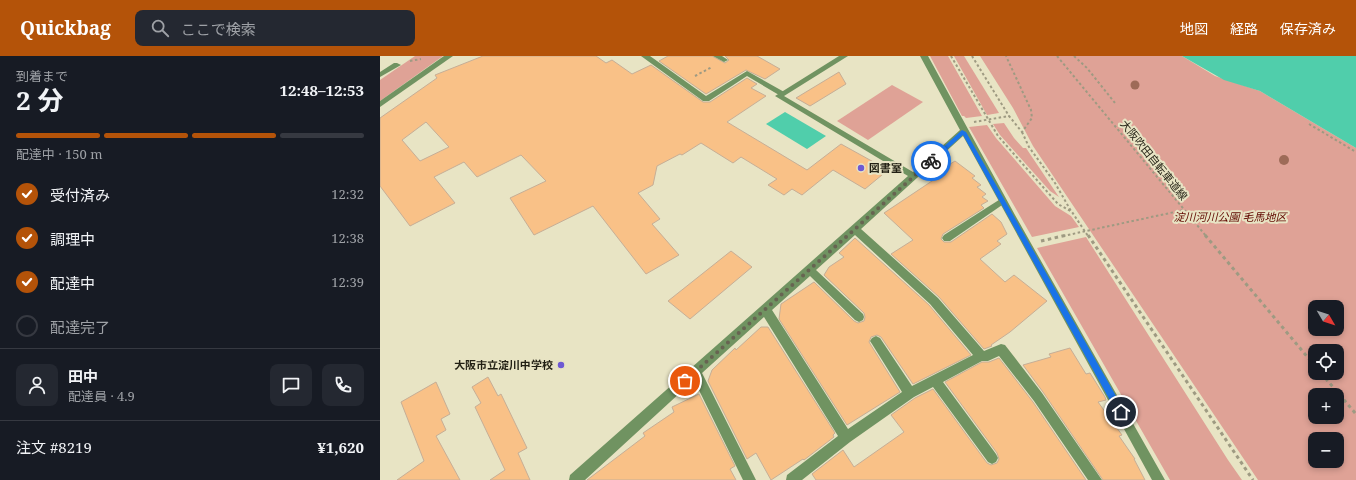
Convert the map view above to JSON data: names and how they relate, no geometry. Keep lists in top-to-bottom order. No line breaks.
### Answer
{"streets":{"path":["大阪吹田自転車道線"]},"parks":["淀川河川公園 毛馬地区"],"places":["図書室","大阪市立淀川中学校"],"north":"bottom right","page":{"header":"Quickbag","search":"ここで検索","nav":["地図","経路","保存済み"],"heading":["2 分","到着まで","12:48–12:53"],"panel":["田中","配達員 · 4.9","注文 #8219","¥1,620"],"bar":"配達中 · 150 m","list":[["受付済み","12:32"],["調理中","12:38"],["配達中","12:39"],"配達完了"],"map_buttons":["+","−"]}}
